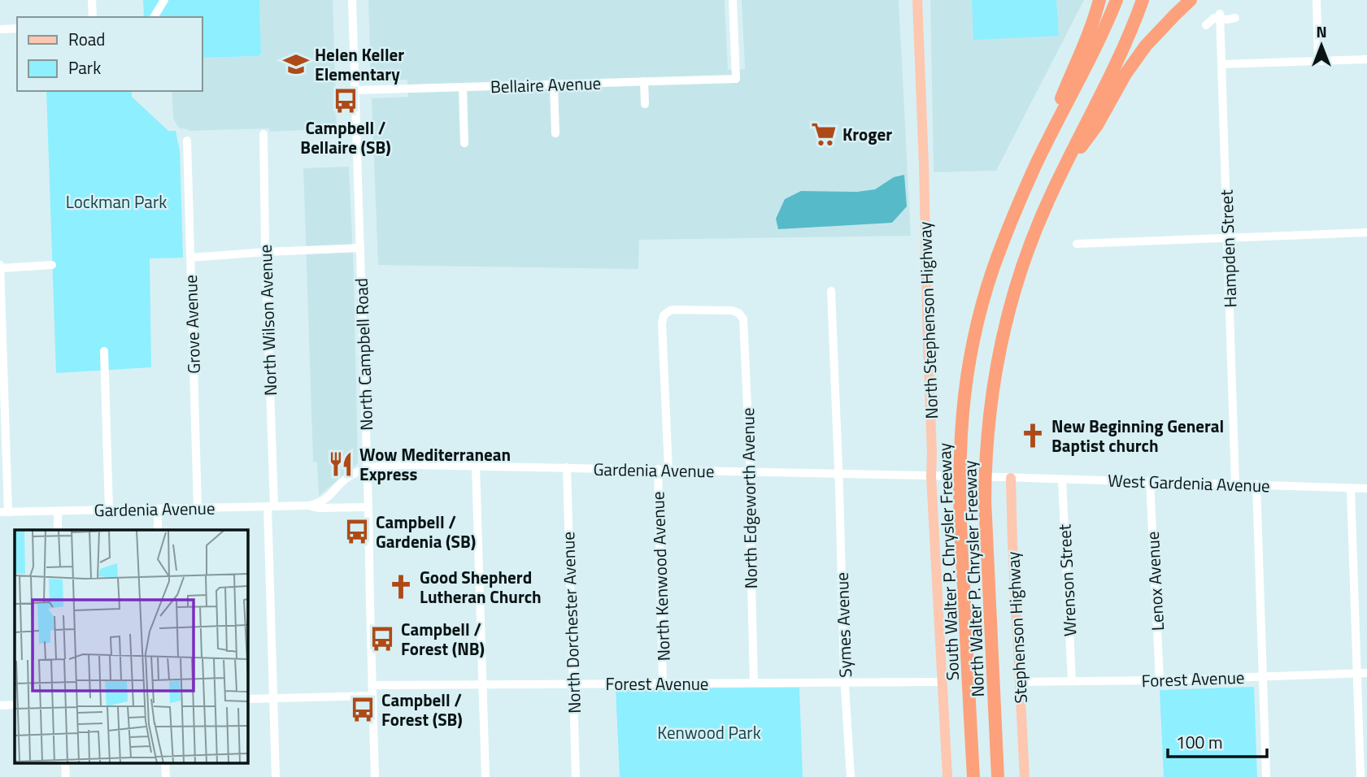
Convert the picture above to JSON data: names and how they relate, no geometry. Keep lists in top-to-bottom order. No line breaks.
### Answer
{"streets":{"highway":["South Walter P. Chrysler Freeway","North Walter P. Chrysler Freeway"],"main road":["North Stephenson Highway","Stephenson Highway"],"street":["Bellaire Avenue","Hampden Street","North Wilson Avenue","Grove Avenue","North Campbell Road","Gardenia Avenue","West Gardenia Avenue","North Edgeworth Avenue","North Kenwood Avenue","Wrenson Street","Lenox Avenue","North Dorchester Avenue","Symes Avenue","Forest Avenue"]},"crossings":[["Bellaire Avenue","North Campbell Road"],["Hampden Street","West Gardenia Avenue"],["North Wilson Avenue","Gardenia Avenue"],["North Stephenson Highway","Gardenia Avenue"],["North Stephenson Highway","Forest Avenue"],["Grove Avenue","Gardenia Avenue"],["North Campbell Road","Gardenia Avenue"],["North Campbell Road","Forest Avenue"],["Gardenia Avenue","West Gardenia Avenue"],["Gardenia Avenue","North Edgeworth Avenue"],["Gardenia Avenue","North Kenwood Avenue"],["Gardenia Avenue","North Dorchester Avenue"],["Gardenia Avenue","Symes Avenue"],["Gardenia Avenue","Stephenson Highway"],["West Gardenia Avenue","Wrenson Street"],["West Gardenia Avenue","Lenox Avenue"],["West Gardenia Avenue","Stephenson Highway"],["North Edgeworth Avenue","North Kenwood Avenue"],["North Edgeworth Avenue","Forest Avenue"],["North Kenwood Avenue","Forest Avenue"],["Wrenson Street","Forest Avenue"],["Lenox Avenue","Forest Avenue"],["North Dorchester Avenue","Forest Avenue"],["Symes Avenue","Forest Avenue"],["Stephenson Highway","Forest Avenue"]],"parks":["Lockman Park","Kenwood Park"],"places":{"school or university":["Helen Keller Elementary"],"bus stop":["Campbell / Bellaire (SB)","Campbell / Gardenia (SB)","Campbell / Forest (NB)","Campbell / Forest (SB)"],"supermarket":["Kroger"],"church":["New Beginning General Baptist church","Good Shepherd Lutheran Church"],"restaurant":["Wow Mediterranean Express"]},"legend":["Road","Park"],"scale_bar":"100 m","north":"top"}
